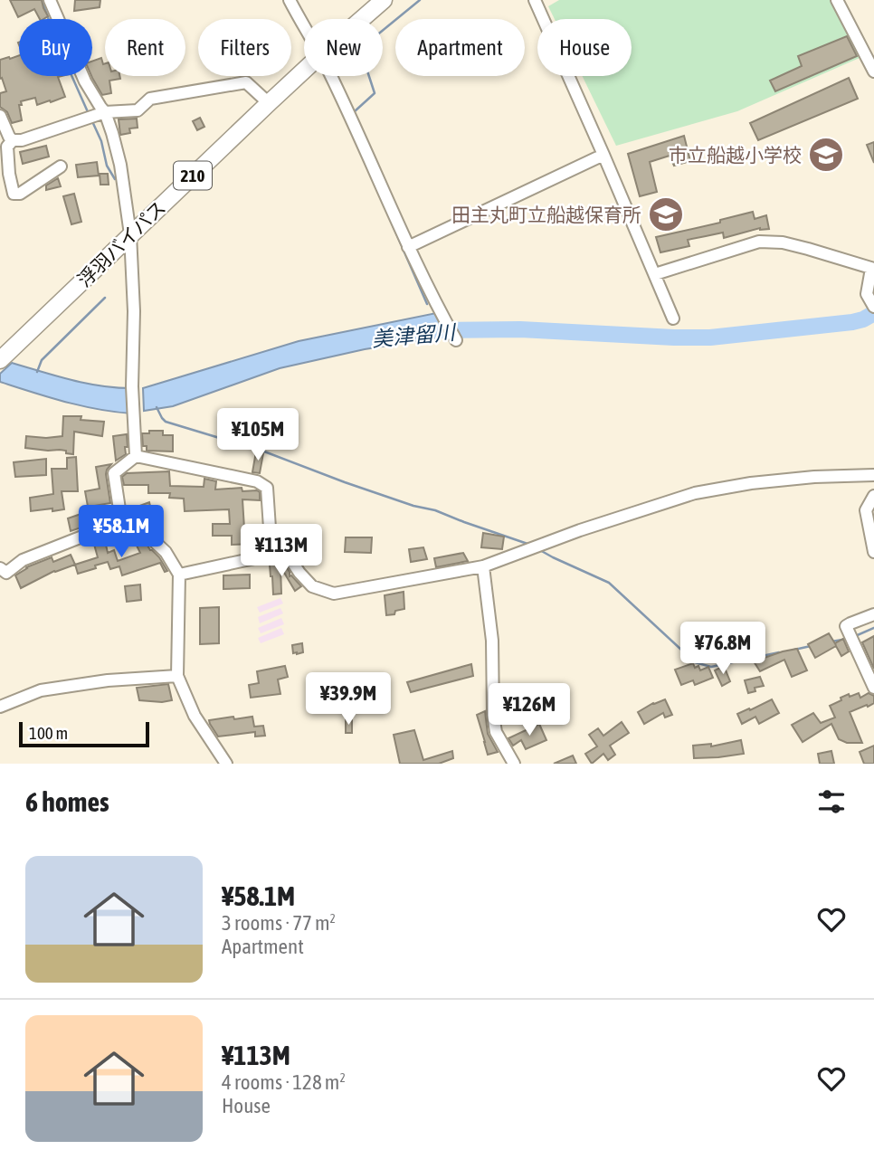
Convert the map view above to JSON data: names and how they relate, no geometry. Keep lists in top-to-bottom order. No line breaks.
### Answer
{"streets":{"highway":["210","浮羽バイパス"]},"water":["美津留川"],"places":{"school or university":["市立船越小学校","田主丸町立船越保育所"]},"scale_bar":"100 m","page":{"chip":["Buy","Rent","Filters","New","Apartment","House"],"price":["¥105M","¥58.1M","¥113M","¥76.8M","¥39.9M","¥126M"],"scale":"100 m","heading":"6 homes","list":[{"name":"¥58.1M","note":"3 rooms · 77 m² · Apartment"},{"name":"¥113M","note":"4 rooms · 128 m² · House"}]}}
